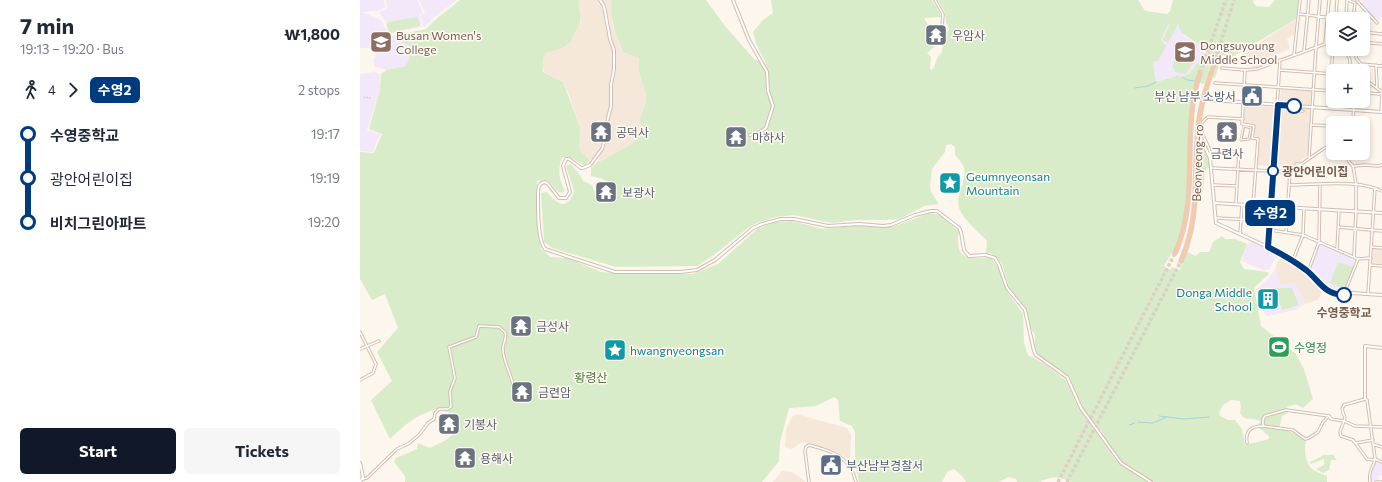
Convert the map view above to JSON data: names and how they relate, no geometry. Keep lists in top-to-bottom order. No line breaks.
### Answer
{"streets":{"highway":["Beonyeong-ro"]},"parks":["황령산"],"places":{"temple":["우암사","공덕사","금련사","마하사","보광사","금성사","금련암","기봉사","용해사"],"school or university":["Busan Women's College","Dongsuyoung Middle School"],"public building":["부산 남부 소방서","부산남부경찰서"],"other":["광안어린이집","수영중학교"],"place":["Geumnyeonsan Mountain","hwangnyeongsan"],"building":["Donga Middle School"],"sports":["수영정"]},"lines":["bus line 수영2"],"page":{"heading":["7 min","19:13 – 19:20 · Bus","₩1,800"],"on_map":"수영2","map_buttons":["+","−"],"legs":["4","수영2","2 stops"],"list":[{"name":"수영중학교","value":"19:17"},{"name":"광안어린이집","value":"19:19"},{"name":"비치그린아파트","value":"19:20"}],"buttons":["Start","Tickets"]}}
